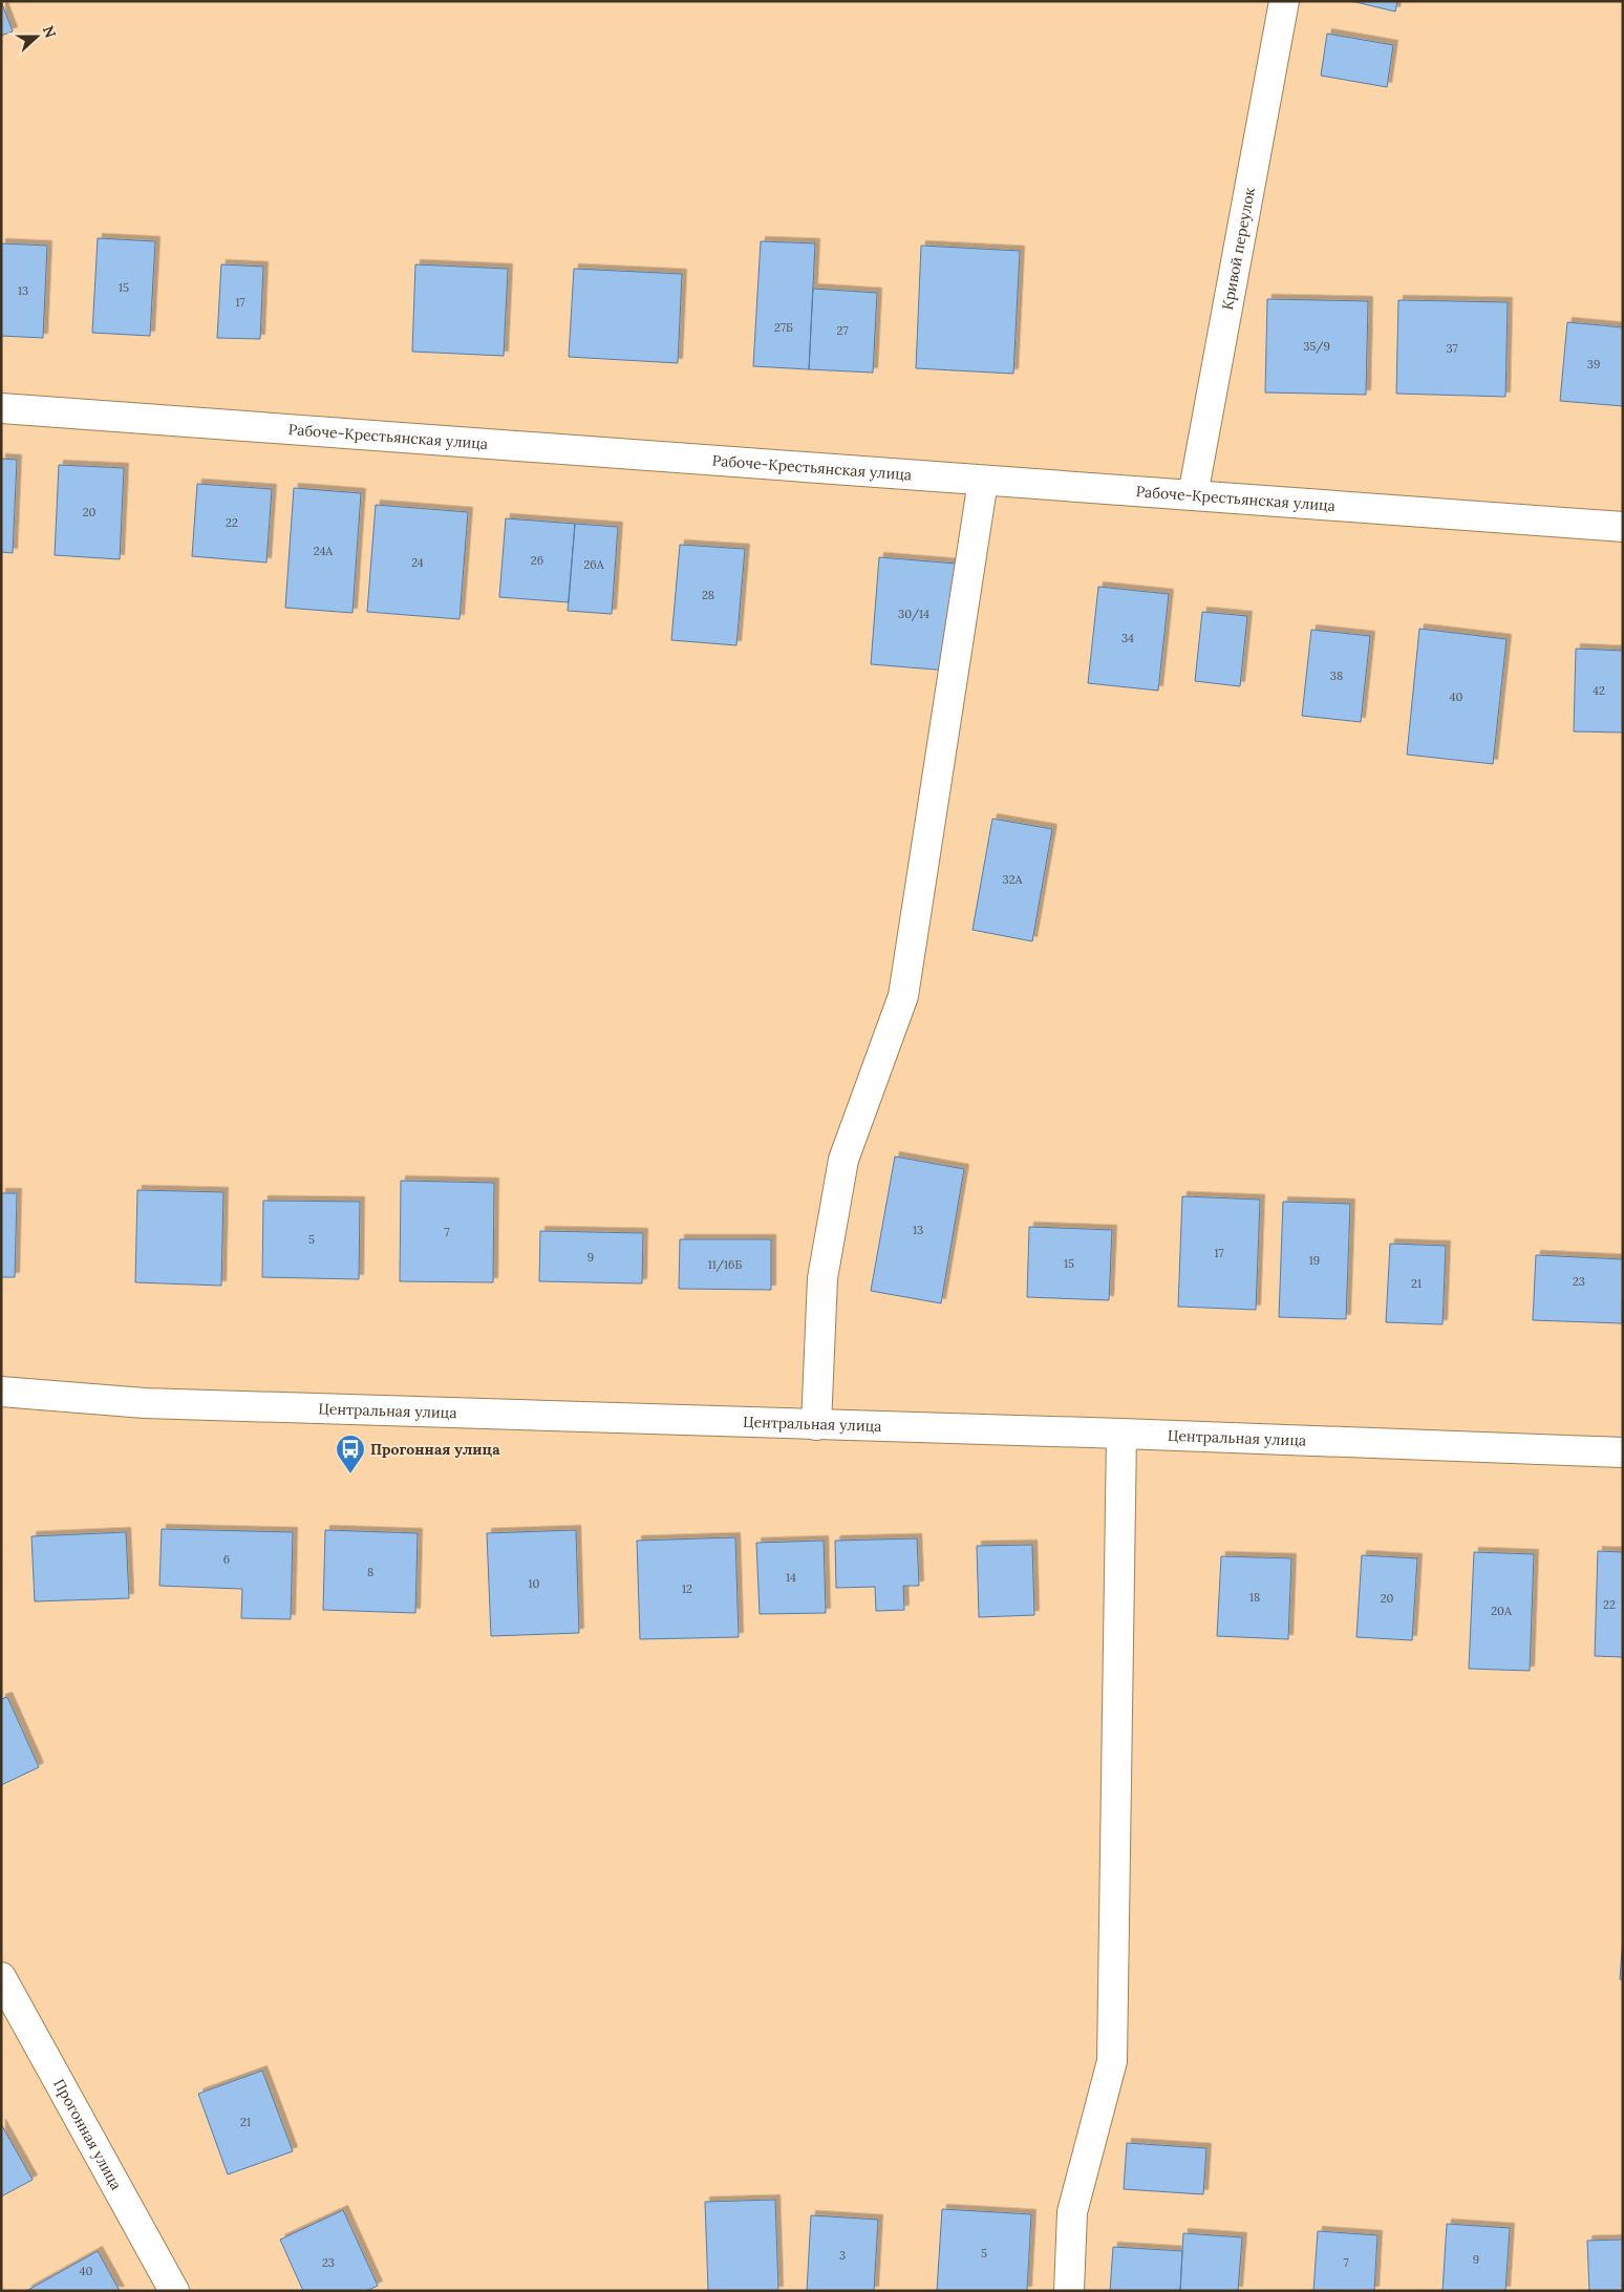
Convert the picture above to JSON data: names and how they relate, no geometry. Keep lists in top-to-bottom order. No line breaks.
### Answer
{"streets":{"street":["Кривой переулок","Рабоче-Крестьянская улица","Центральная улица","Прогонная улица"]},"crossings":[["Кривой переулок","Рабоче-Крестьянская улица"]],"places":{"bus stop":["Прогонная улица"]},"house_numbers":["15","13","17","27Б","27","35/9","37","39","20","22","24А","26","24","26А","28","30/14","34","38","42","40","32А","13","7","5","17","9","19","15","11/16Б","23","21","6","8","14","10","12","18","20","22","20А","21","5","3","9","23","7","40"],"north":"right"}
